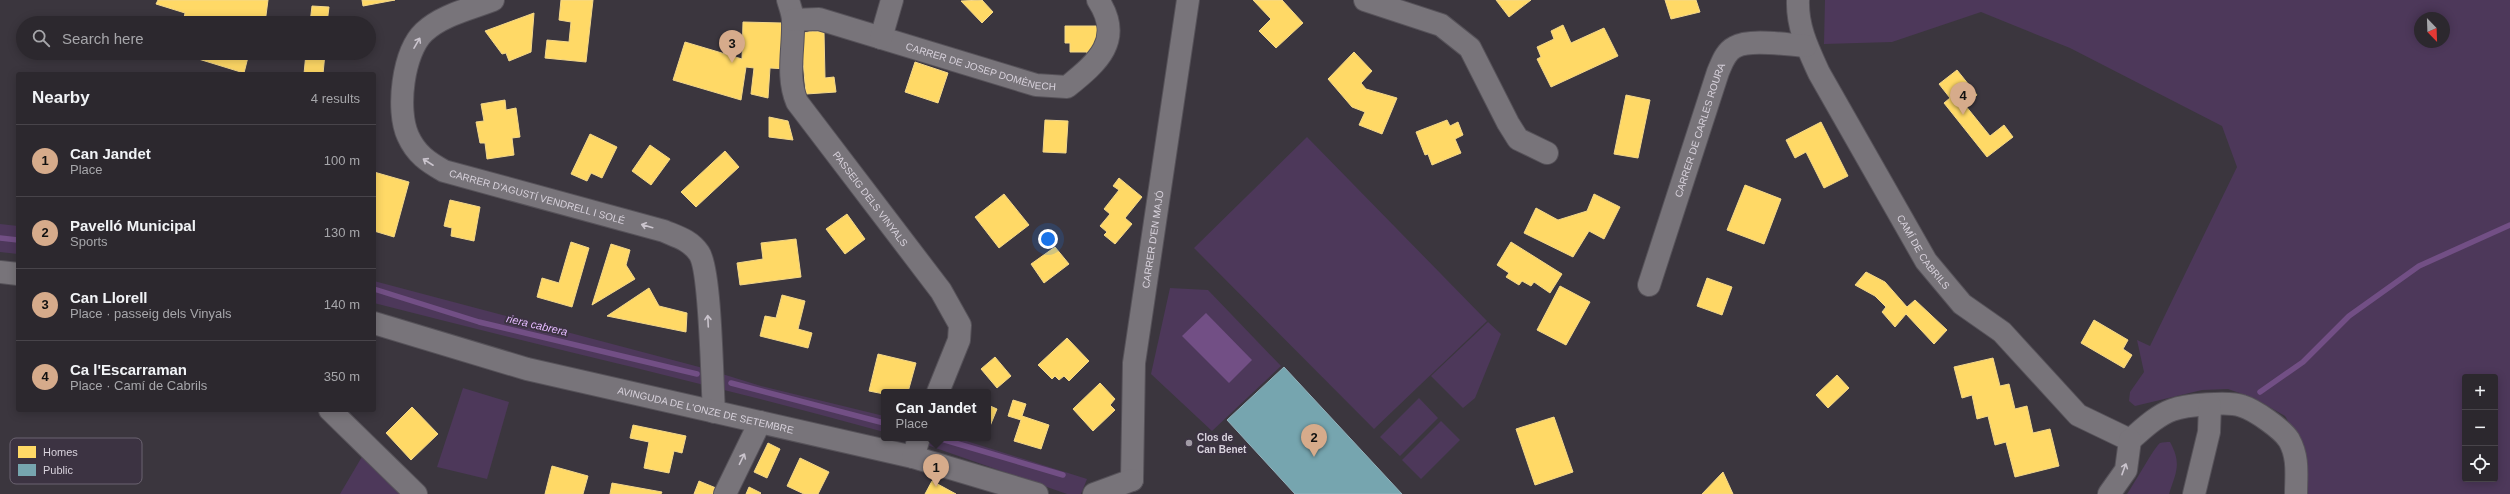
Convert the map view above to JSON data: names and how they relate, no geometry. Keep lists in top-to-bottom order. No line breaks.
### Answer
{"streets":{"street":["CARRER DE JOSEP DOMÈNECH","CARRER DE CARLES ROURA","CARRER D'AGUSTÍ VENDRELL I SOLÉ","PASSEIG DELS VINYALS","CARRER D'EN MAJÓ","CAMÍ DE CABRILS","AVINGUDA DE L'ONZE DE SETEMBRE"]},"crossings":[["CARRER DE JOSEP DOMÈNECH","PASSEIG DELS VINYALS"],["CARRER DE CARLES ROURA","CAMÍ DE CABRILS"],["CARRER D'AGUSTÍ VENDRELL I SOLÉ","AVINGUDA DE L'ONZE DE SETEMBRE"]],"water":["riera cabrera"],"places":["Clos de Can Benet"],"legend":["Homes","Public"],"north":"bottom right","page":{"search":"Search here","pins":["3","4","2","1"],"heading":["Nearby","4 results"],"list":[{"mark":"1","name":"Can Jandet","note":"Place","value":"100 m"},{"mark":"2","name":"Pavelló Municipal","note":"Sports","value":"130 m"},{"mark":"3","name":"Can Llorell","note":"Place · passeig dels Vinyals","value":"140 m"},{"mark":"4","name":"Ca l'Escarraman","note":"Place · Camí de Cabrils","value":"350 m"}],"map_buttons":["+","−"],"popup":["Can Jandet","Place"]}}
